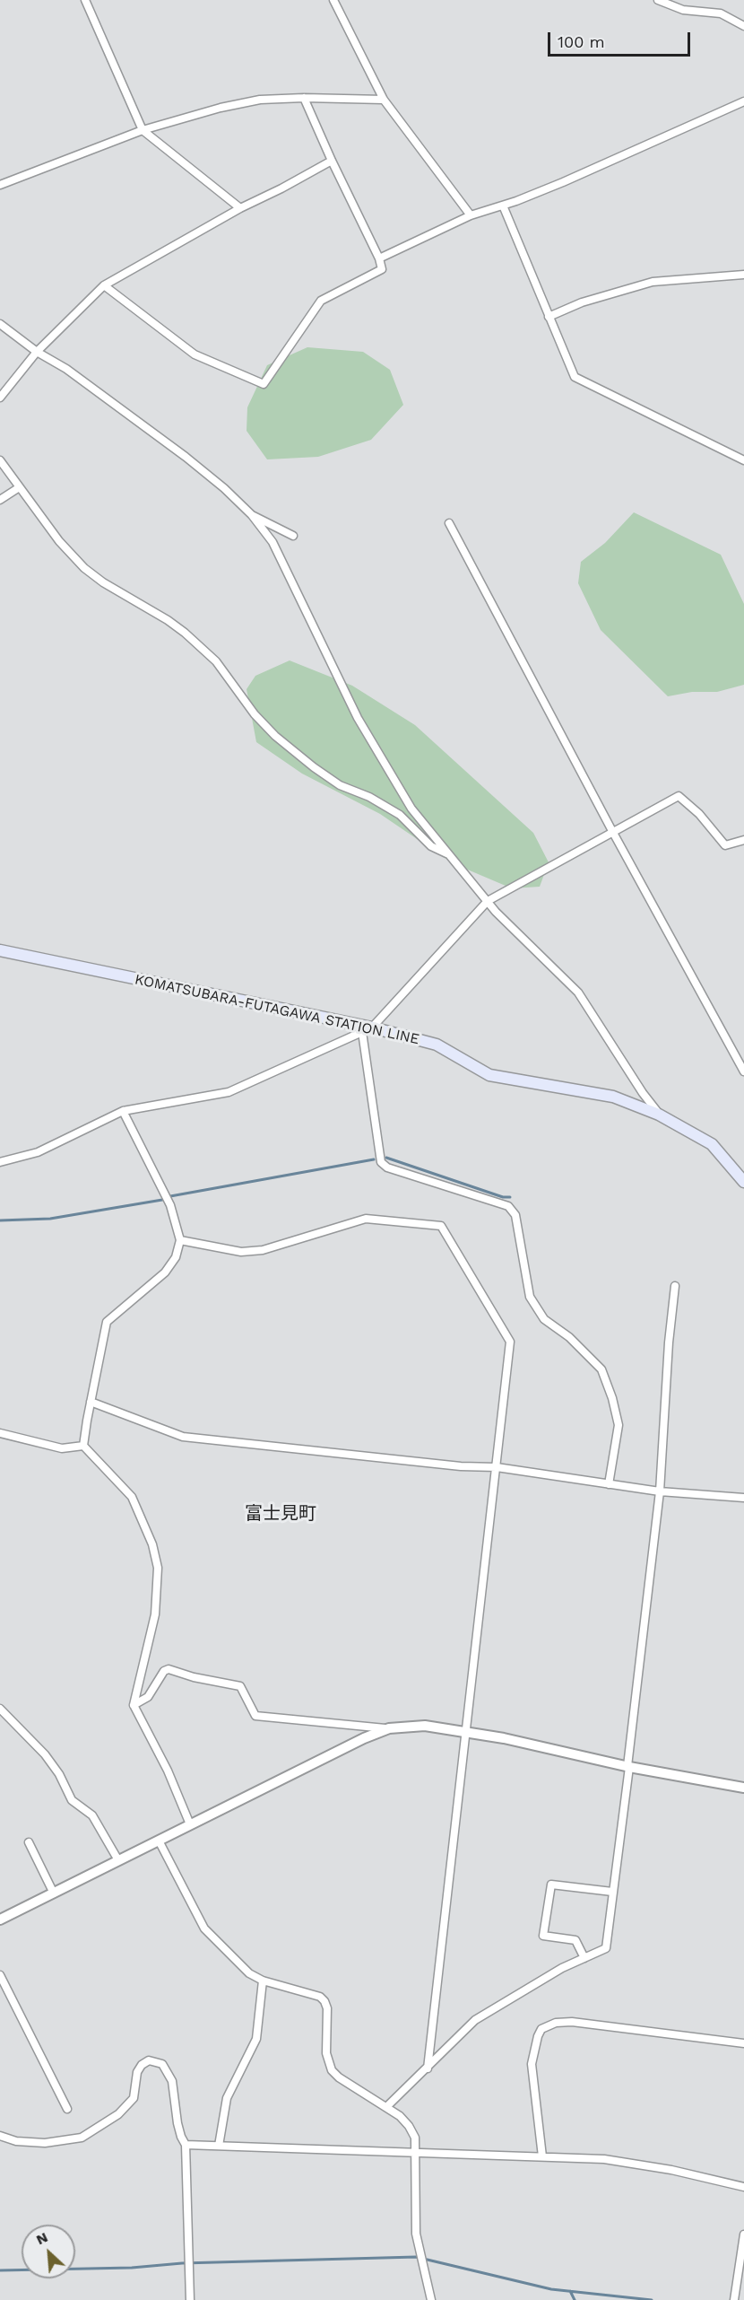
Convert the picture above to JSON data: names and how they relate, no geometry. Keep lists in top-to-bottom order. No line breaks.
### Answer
{"streets":{"main road":["KOMATSUBARA-FUTAGAWA STATION LINE"]},"districts":["富士見町"],"scale_bar":"100 m","north":"top left"}
